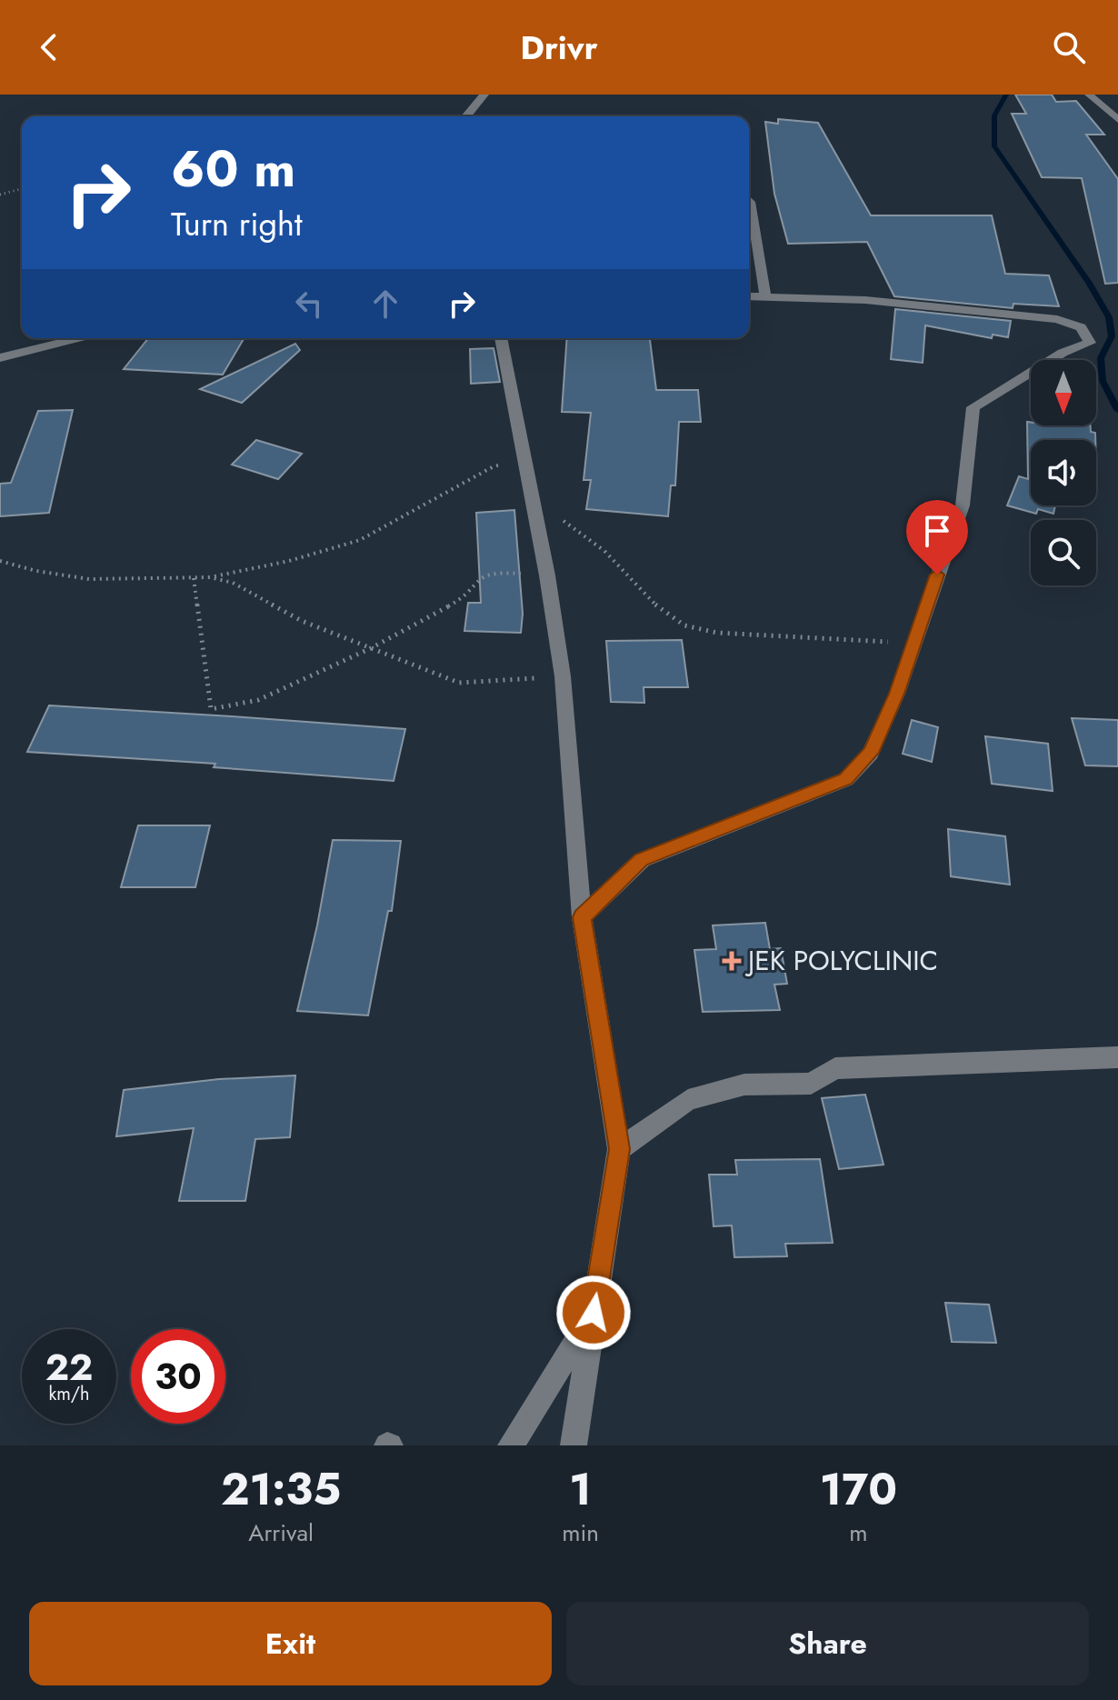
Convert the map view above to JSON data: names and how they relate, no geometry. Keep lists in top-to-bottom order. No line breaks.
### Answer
{"places":{"health":["JEK POLYCLINIC"]},"north":"bottom","page":{"header":"Drivr","turn":["60 m","Turn right"],"speed":"22 km/h","limit":"30","eta":["21:35","Arrival","1","min","170","m"],"buttons":["Exit","Share"]}}
